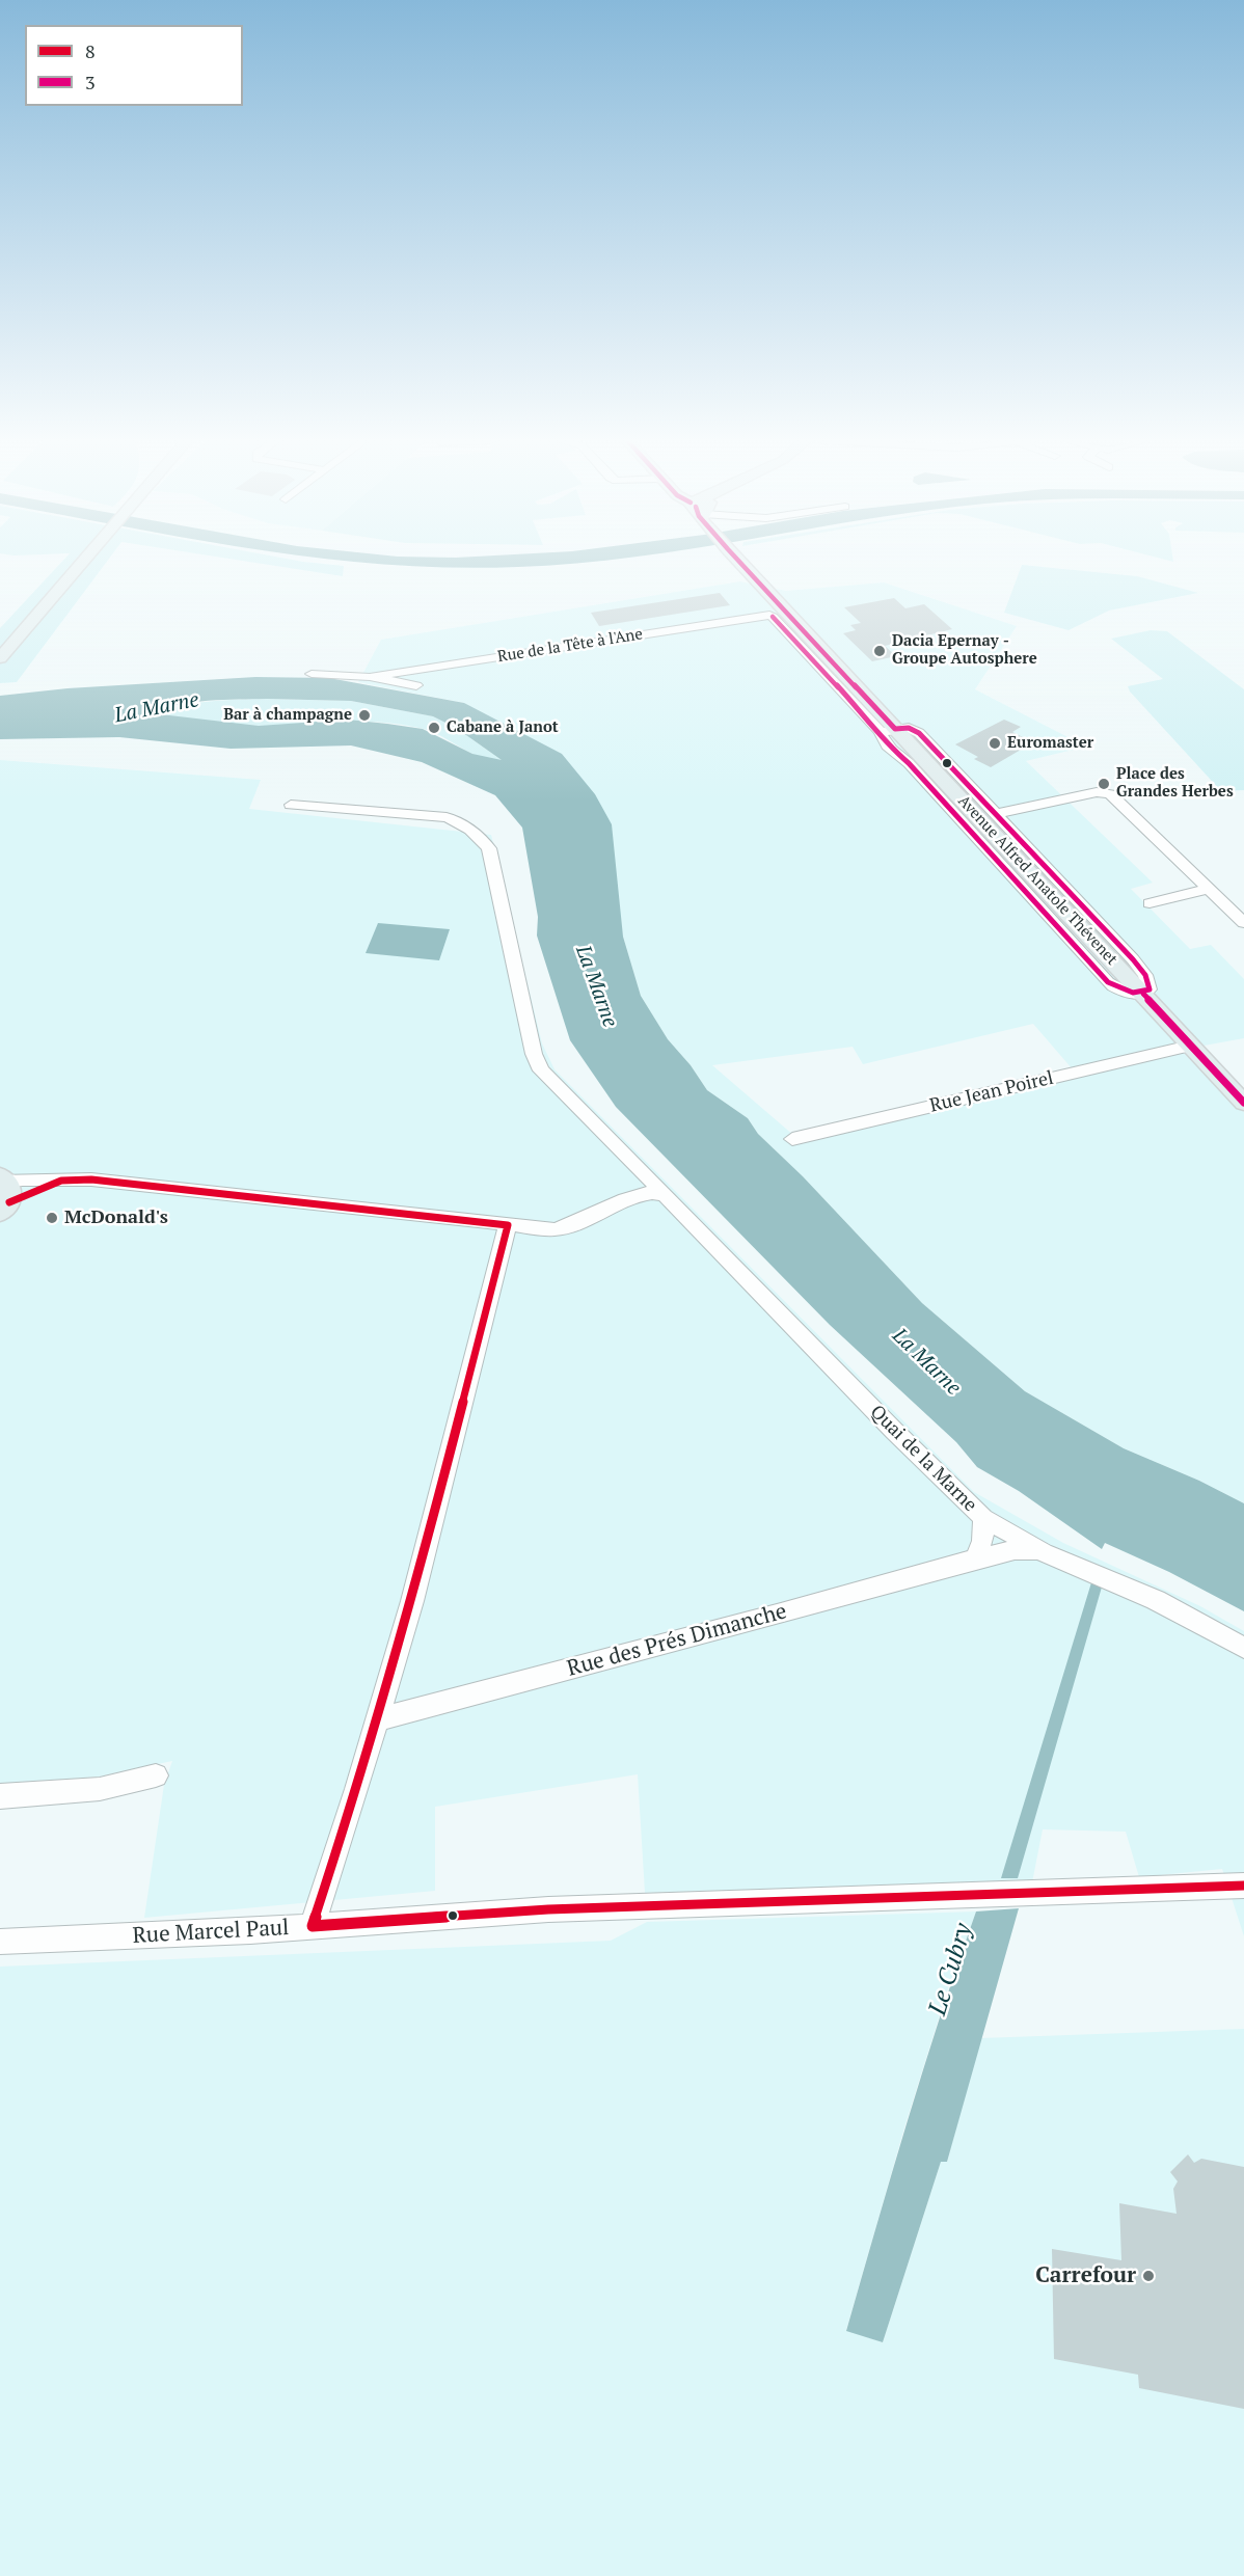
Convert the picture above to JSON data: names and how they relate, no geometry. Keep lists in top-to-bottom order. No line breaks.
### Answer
{"streets":{"main road":["Avenue Alfred Anatole Thévenet"],"street":["Rue de la Tête à l'Ane","Rue Jean Poirel","Quai de la Marne","Rue des Prés Dimanche","Rue Marcel Paul"]},"crossings":[["Rue de la Tête à l'Ane","Avenue Alfred Anatole Thévenet"],["Avenue Alfred Anatole Thévenet","Rue Jean Poirel"],["Quai de la Marne","Rue des Prés Dimanche"]],"water":["La Marne","Le Cubry"],"places":["Dacia Epernay - Groupe Autosphere","Bar à champagne","Cabane à Janot","Euromaster","Place des Grandes Herbes","McDonald's","Carrefour"],"lines":["transit line 3","transit line 8"],"legend":["8","3"]}
